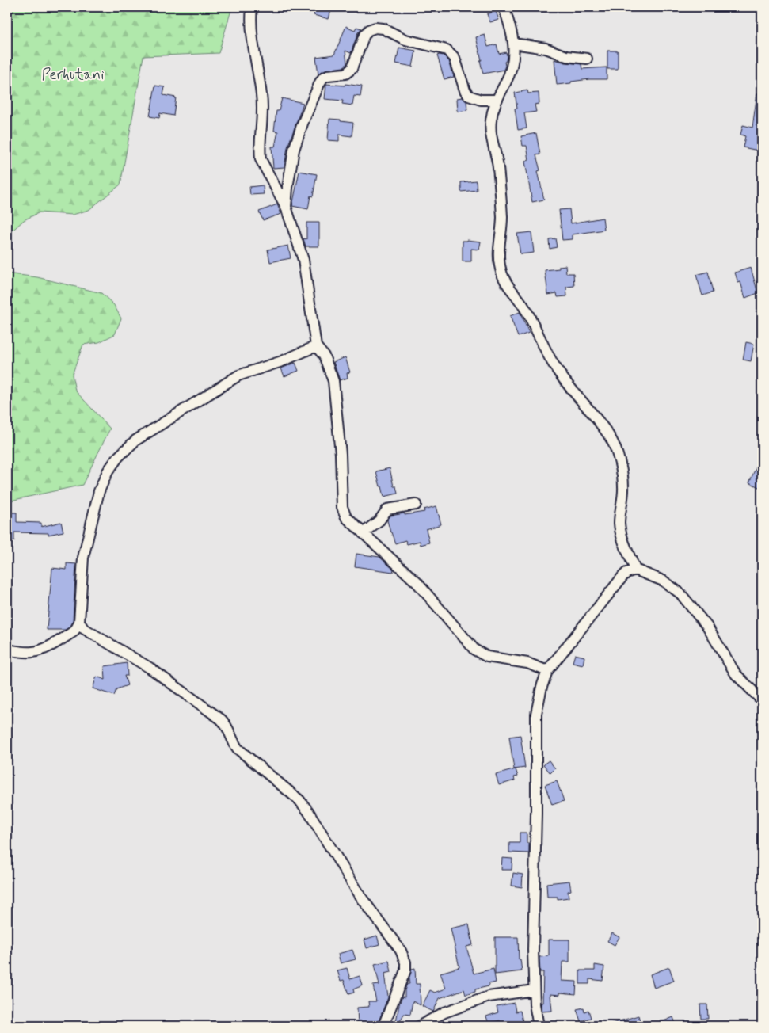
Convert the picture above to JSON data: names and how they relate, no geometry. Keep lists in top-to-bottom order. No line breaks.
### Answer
{"parks":["Perhutani"]}
